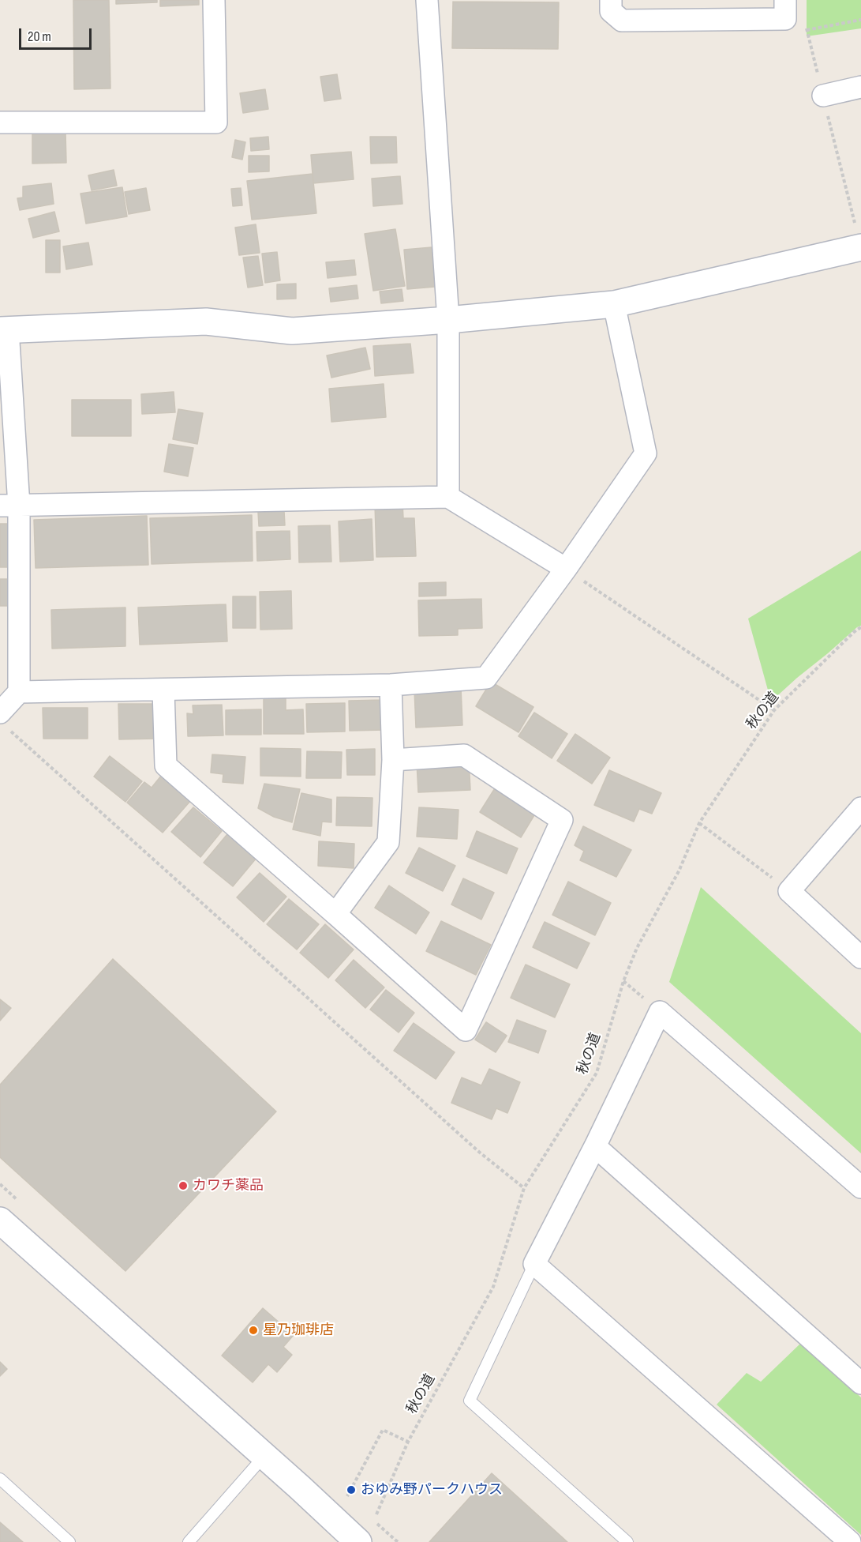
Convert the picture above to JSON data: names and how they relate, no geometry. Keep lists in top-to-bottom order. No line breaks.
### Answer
{"streets":{"path":["秋の道"]},"places":["カワチ薬品","星乃珈琲店","おゆみ野パークハウス"],"scale_bar":"20 m"}
